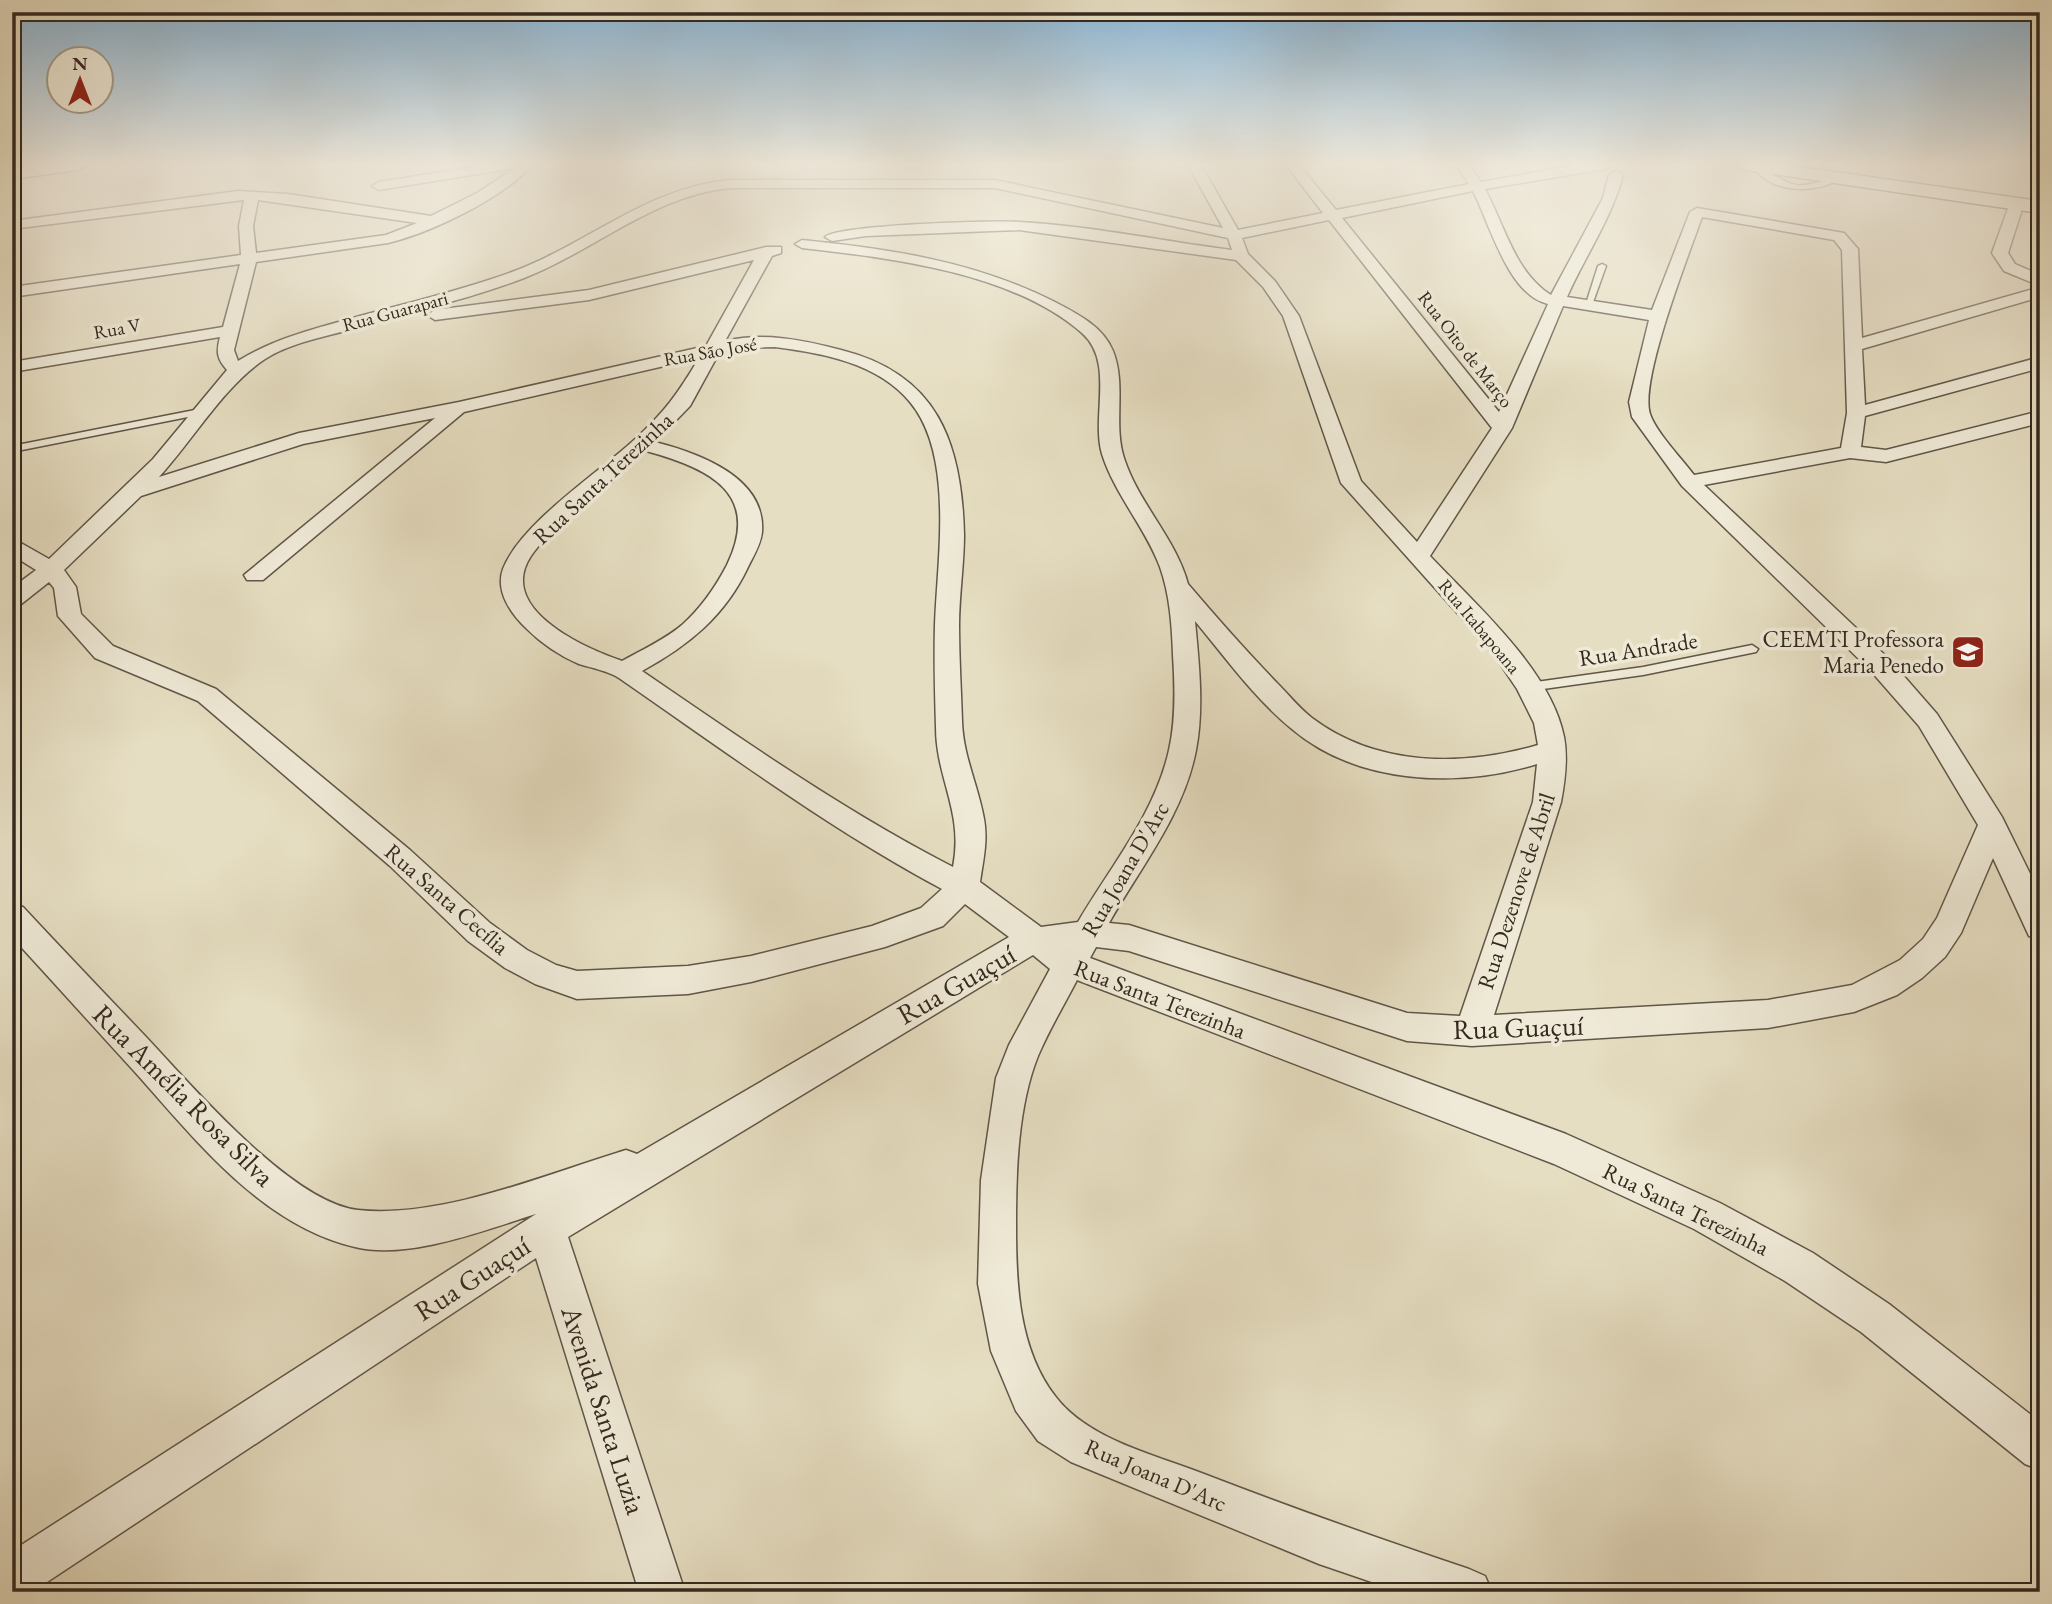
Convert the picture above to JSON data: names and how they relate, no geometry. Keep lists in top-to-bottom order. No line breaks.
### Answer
{"streets":{"street":["Rua Guarapari","Rua V","Rua Oito de Março","Rua São José","Rua Santa Terezinha","Rua Itabapoana","Rua Joana D'Arc","Rua Dezenove de Abril","Rua Santa Cecília","Rua Guaçuí","Rua Amélia Rosa Silva","Avenida Santa Luzia"],"lane":["Rua Andrade"]},"crossings":[["Rua Guarapari","Rua São José"],["Rua Guarapari","Rua Santa Cecília"],["Rua São José","Rua Santa Terezinha"],["Rua São José","Rua Santa Cecília"],["Rua Santa Terezinha","Rua Joana D'Arc"],["Rua Santa Terezinha","Rua Santa Cecília"],["Rua Santa Terezinha","Rua Guaçuí"],["Rua Itabapoana","Rua Andrade"],["Rua Itabapoana","Rua Dezenove de Abril"],["Rua Joana D'Arc","Rua Guaçuí"],["Rua Dezenove de Abril","Rua Guaçuí"],["Rua Guaçuí","Rua Amélia Rosa Silva"],["Rua Guaçuí","Avenida Santa Luzia"]],"places":{"school or university":["CEEMTI Professora Maria Penedo"]},"north":"top"}
